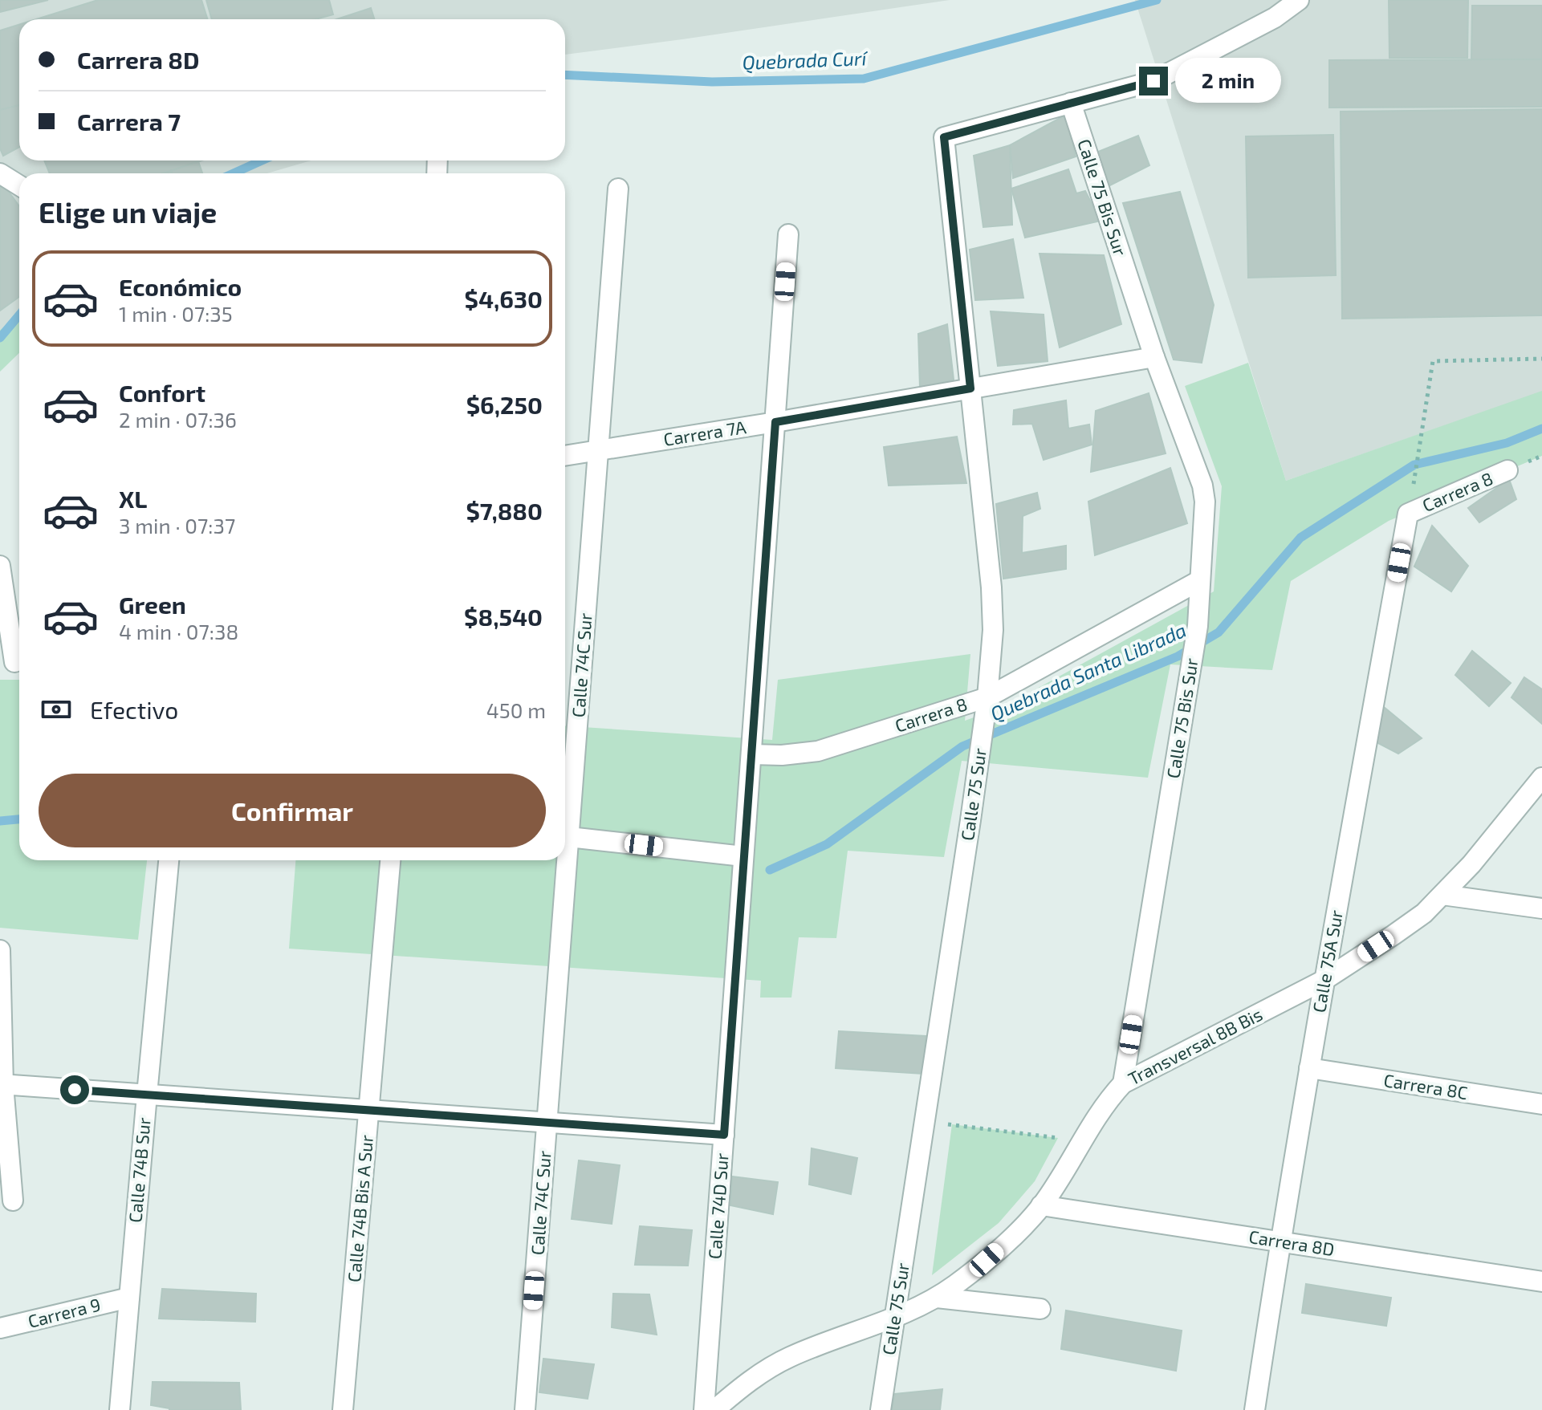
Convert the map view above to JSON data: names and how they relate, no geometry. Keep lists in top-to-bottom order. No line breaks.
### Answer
{"streets":{"street":["Calle 75 Bis Sur","Carrera 7A","Carrera 8","Calle 74C Sur","Calle 75 Sur","Calle 75A Sur","Transversal 8B Bis","Carrera 8C","Calle 74B Sur","Calle 74D Sur","Calle 74B Bis A Sur","Carrera 8D","Carrera 9"]},"crossings":[["Calle 75 Bis Sur","Carrera 7A"],["Calle 75 Bis Sur","Carrera 8"],["Calle 75 Bis Sur","Calle 75 Sur"],["Calle 75 Bis Sur","Transversal 8B Bis"],["Carrera 7A","Calle 74C Sur"],["Carrera 7A","Calle 75 Sur"],["Carrera 7A","Calle 74D Sur"],["Carrera 8","Calle 75 Sur"],["Carrera 8","Calle 75A Sur"],["Carrera 8","Calle 74D Sur"],["Calle 75 Sur","Transversal 8B Bis"],["Calle 75A Sur","Transversal 8B Bis"],["Calle 75A Sur","Carrera 8C"],["Calle 75A Sur","Carrera 8D"],["Transversal 8B Bis","Carrera 8D"],["Calle 74B Sur","Carrera 9"]],"water":["Quebrada Curí","Quebrada Santa Librada"],"page":{"banner":["Carrera 8D","Carrera 7"],"bubble":"2 min","heading":"Elige un viaje","list":[{"name":"Económico","note":"1 min · 07:35","value":"$4,630"},{"name":"Confort","note":"2 min · 07:36","value":"$6,250"},{"name":"XL","note":"3 min · 07:37","value":"$7,880"},{"name":"Green","note":"4 min · 07:38","value":"$8,540"}],"pay":["Efectivo","450 m"],"buttons":"Confirmar"}}
